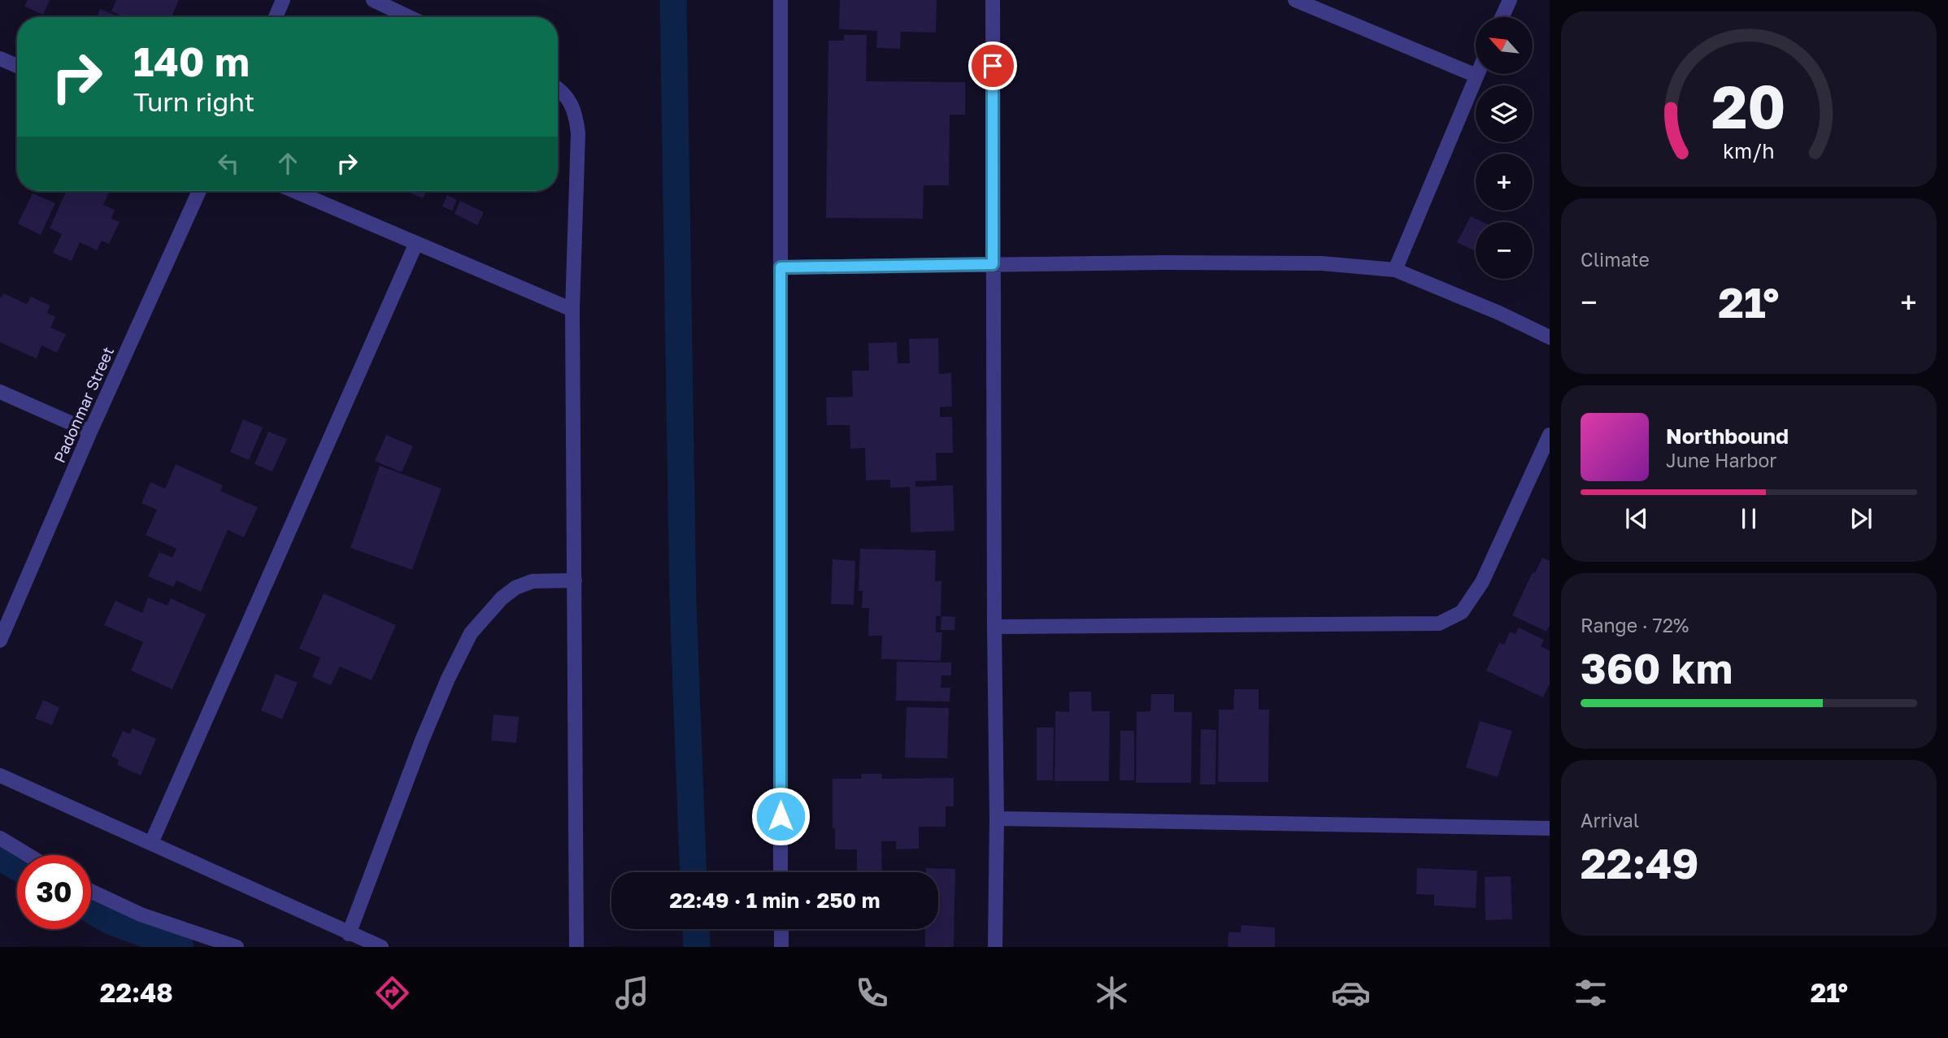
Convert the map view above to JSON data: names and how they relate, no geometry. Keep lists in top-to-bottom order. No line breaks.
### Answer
{"streets":{"street":["Padonmar Street"]},"north":"top left","page":{"map_buttons":["+","−"],"turn":["140 m","Turn right"],"tile":["Climate",["Range · 72%","360 km"],["Arrival","22:49"]],"heat":["−","21°","+"],"song":["Northbound","June Harbor"],"limit":"30","trip":"22:49 · 1 min · 250 m","tabs":["22:48","21°"],"gauge":["20","km/h"]}}
